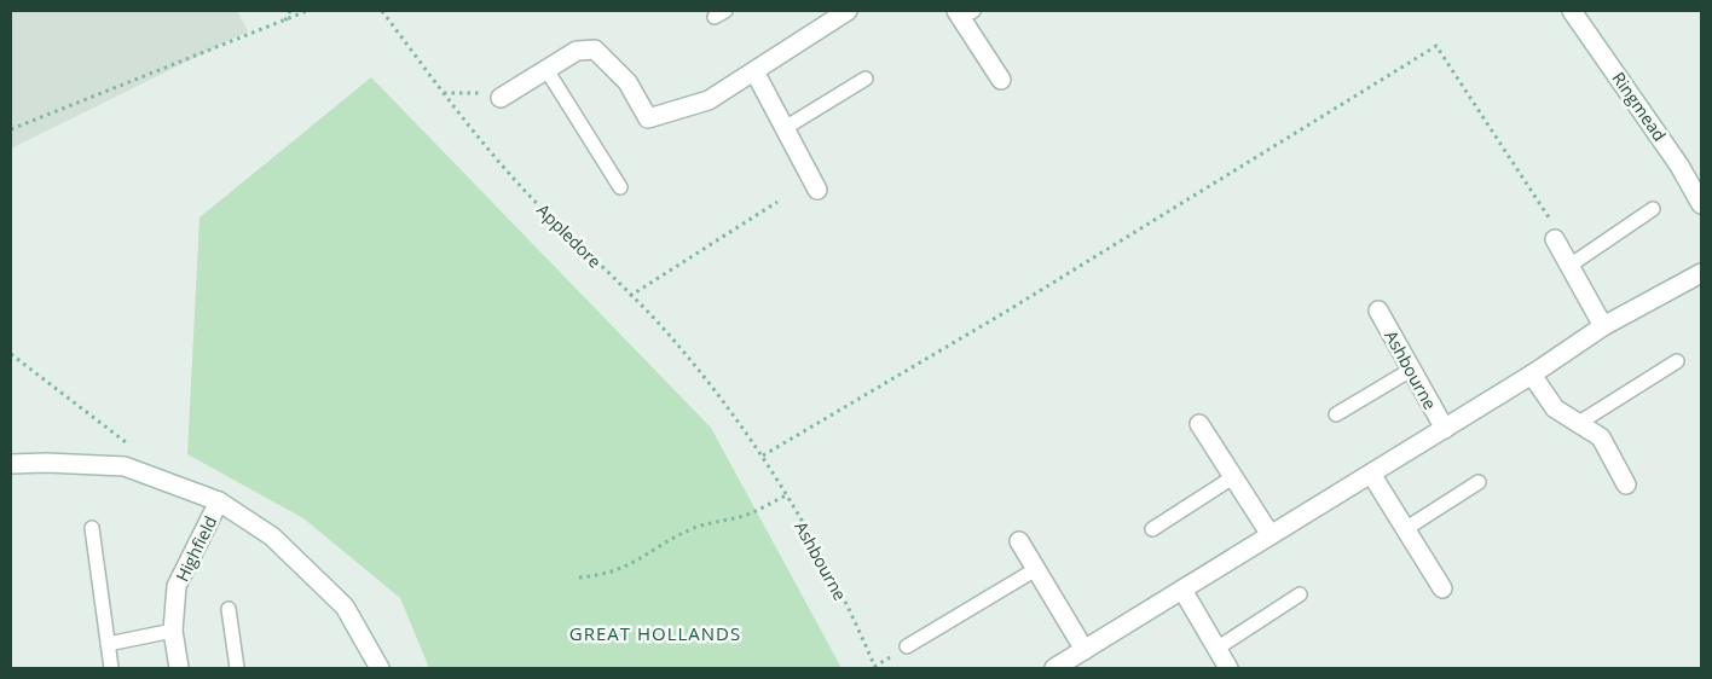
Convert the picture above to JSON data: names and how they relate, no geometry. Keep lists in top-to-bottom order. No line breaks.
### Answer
{"streets":{"street":["Ringmead","Ashbourne","Highfield"],"path":["Appledore"]},"crossings":[["Appledore","Ashbourne"]],"districts":["GREAT HOLLANDS"]}
